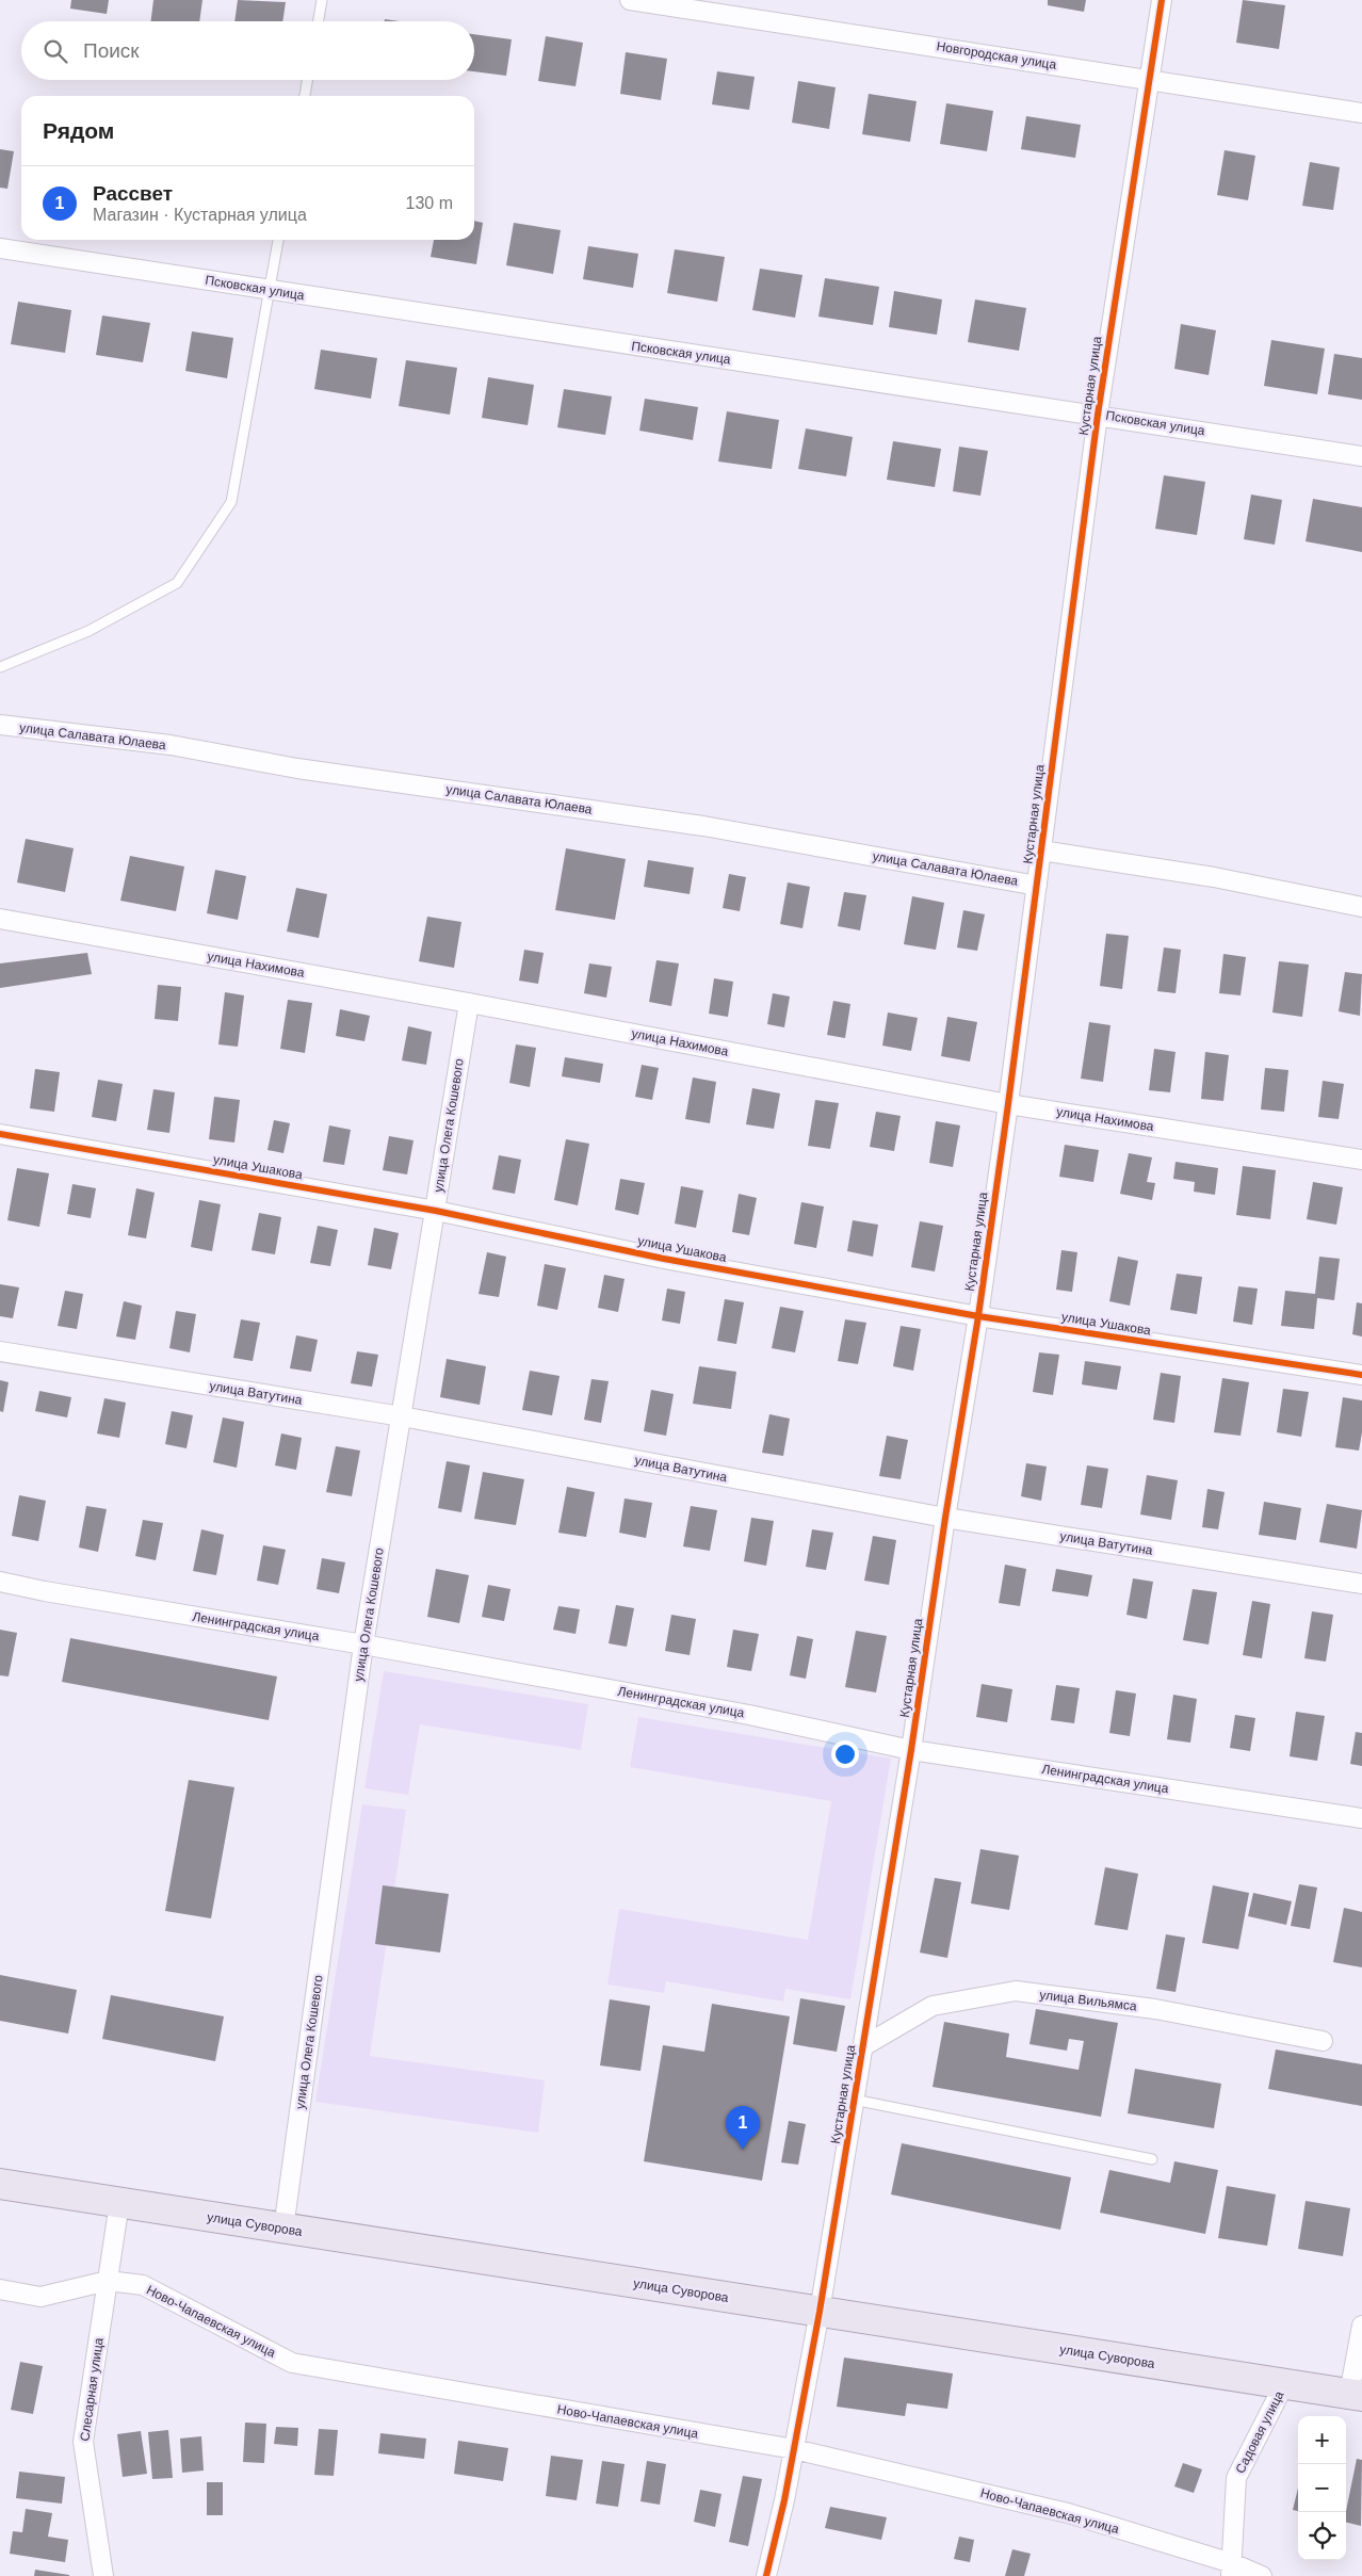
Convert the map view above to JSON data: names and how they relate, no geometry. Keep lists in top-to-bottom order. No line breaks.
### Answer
{"streets":{"main road":["улица Суворова"],"street":["Новгородская улица","Псковская улица","Кустарная улица","улица Салавата Юлаева","улица Нахимова","улица Олега Кошевого","улица Ушакова","улица Ватутина","Ленинградская улица","улица Вильямса","Ново-Чапаевская улица","Слесарная улица","Садовая улица"]},"crossings":[["Новгородская улица","Кустарная улица"],["Псковская улица","Кустарная улица"],["Кустарная улица","улица Салавата Юлаева"],["Кустарная улица","улица Нахимова"],["Кустарная улица","улица Ушакова"],["Кустарная улица","улица Ватутина"],["Кустарная улица","Ленинградская улица"],["Кустарная улица","улица Вильямса"],["Кустарная улица","улица Суворова"],["Кустарная улица","Ново-Чапаевская улица"],["улица Нахимова","улица Олега Кошевого"],["улица Олега Кошевого","улица Ушакова"],["улица Олега Кошевого","улица Ватутина"],["улица Олега Кошевого","Ленинградская улица"],["улица Олега Кошевого","улица Суворова"],["улица Суворова","Слесарная улица"],["улица Суворова","Садовая улица"],["Ново-Чапаевская улица","Слесарная улица"],["Ново-Чапаевская улица","Садовая улица"]],"page":{"search":"Поиск","heading":"Рядом","list":[{"mark":"1","name":"Рассвет","note":"Магазин · Кустарная улица","value":"130 m"}],"pins":"1","map_buttons":["+","−"]}}
